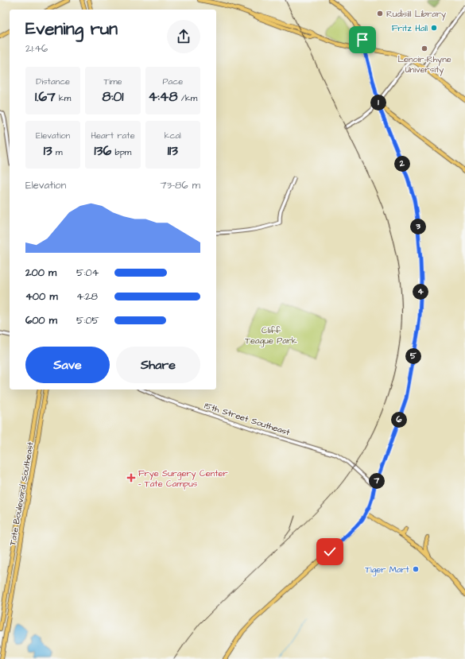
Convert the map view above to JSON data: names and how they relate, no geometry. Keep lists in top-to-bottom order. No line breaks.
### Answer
{"streets":{"main road":["Tate Boulevard Southeast"],"street":["15th Street Southeast"]},"parks":["Cliff Teague Park"],"places":{"other":["Rudisill Library","Fritz Hall","Lenoir-Rhyne University","Tiger Mart"],"health":["Frye Surgery Center - Tate Campus"]},"page":{"heading":["Evening run","21:46"],"stats":[["Distance","1.67 km"],["Time","8:01"],["Pace","4:48 /km"],["Elevation","13 m"],["Heart rate","136 bpm"],["kcal","113"]],"pins":["1","2","3","4","5","6","7"],"chart":["Elevation","73–86 m"],"list":[{"name":"200 m","note":"5:04"},{"name":"400 m","note":"4:28"},{"name":"600 m","note":"5:05"}],"buttons":["Save","Share"]}}
